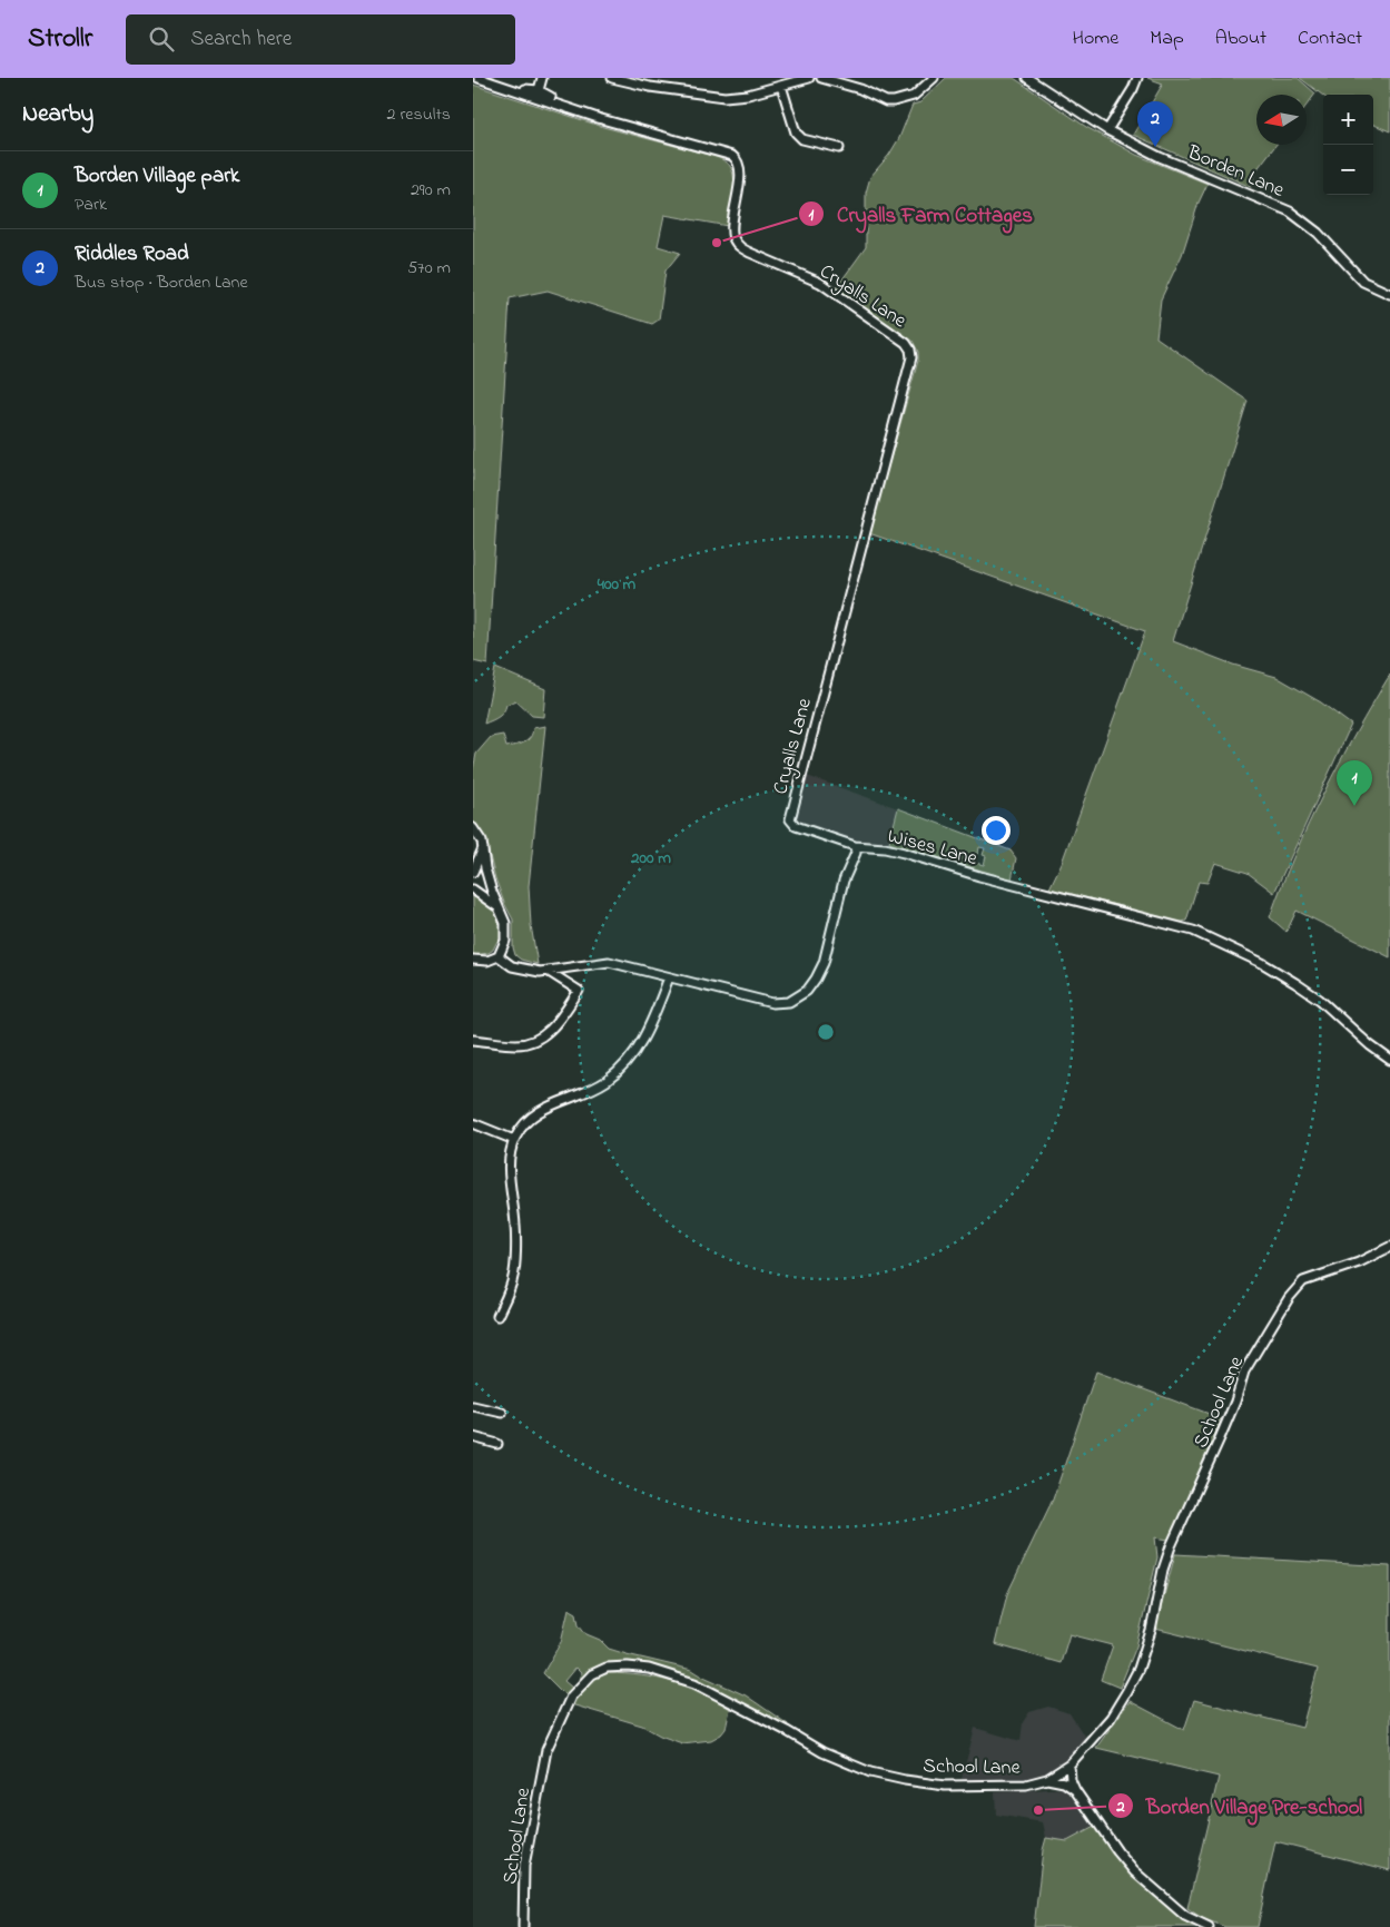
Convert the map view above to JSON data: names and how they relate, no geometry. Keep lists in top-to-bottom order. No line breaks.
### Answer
{"streets":{"street":["Borden Lane","Cryalls Lane","Wises Lane","School Lane"]},"crossings":[["Cryalls Lane","Wises Lane"]],"places":["Cryalls Farm Cottages","Borden Village Pre-school"],"north":"left","page":{"header":"Strollr","search":"Search here","nav":["Home","Map","About","Contact"],"heading":["Nearby","2 results"],"map_buttons":["+","−"],"pins":["2","1"],"list":[{"mark":"1","name":"Borden Village park","note":"Park","value":"290 m"},{"mark":"2","name":"Riddles Road","note":"Bus stop · Borden Lane","value":"570 m"}]},"rings":["400 m","200 m"]}
